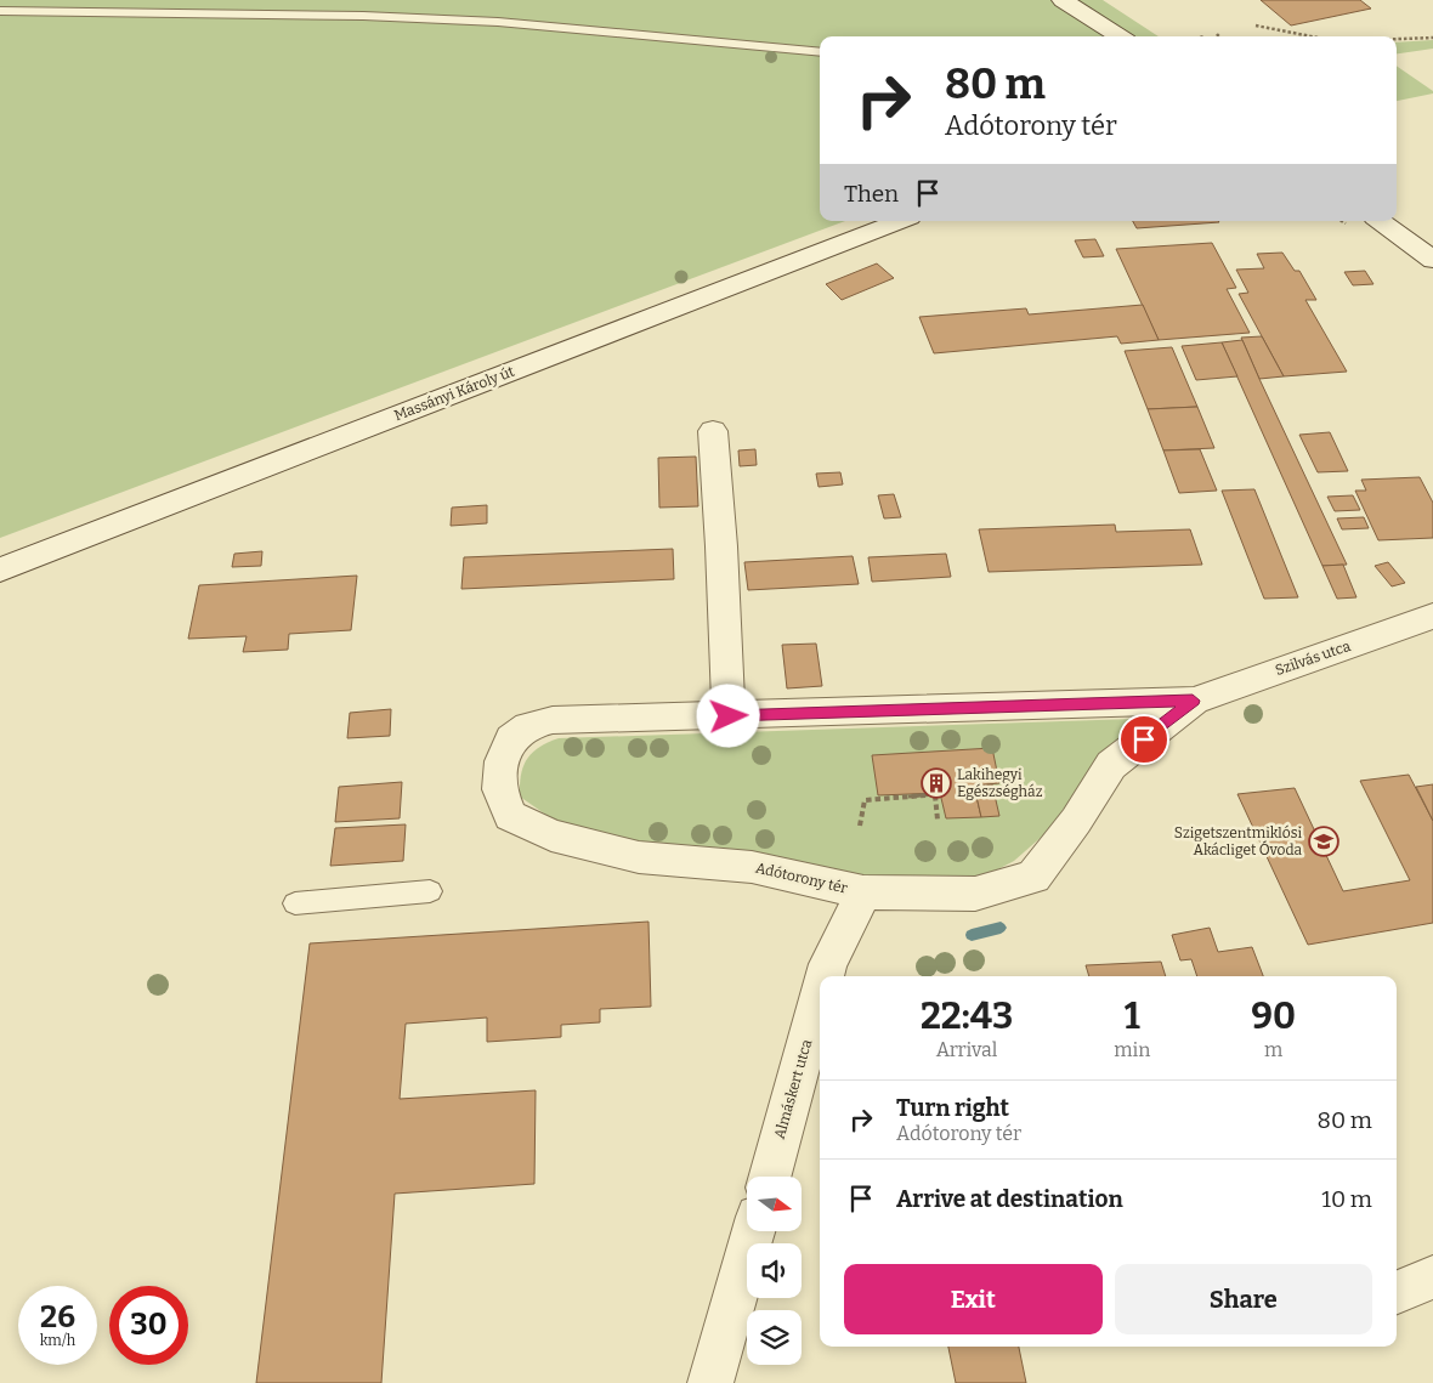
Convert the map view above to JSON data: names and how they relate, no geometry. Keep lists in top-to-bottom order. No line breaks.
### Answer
{"streets":{"street":["Massányi Károly út","Szilvás utca","Adótorony tér","Almáskert utca"]},"crossings":[["Szilvás utca","Adótorony tér"],["Adótorony tér","Almáskert utca"]],"places":{"building":["Lakihegyi Egészségház"],"school or university":["Szigetszentmiklósi Akácliget Óvoda"]},"north":"right","page":{"turn":["80 m","Adótorony tér"],"then":"Then","eta":["22:43","Arrival","1","min","90","m"],"list":[{"name":"Turn right","note":"Adótorony tér","value":"80 m"},{"name":"Arrive at destination","value":"10 m"}],"buttons":["Exit","Share"],"speed":"26 km/h","limit":"30"}}
